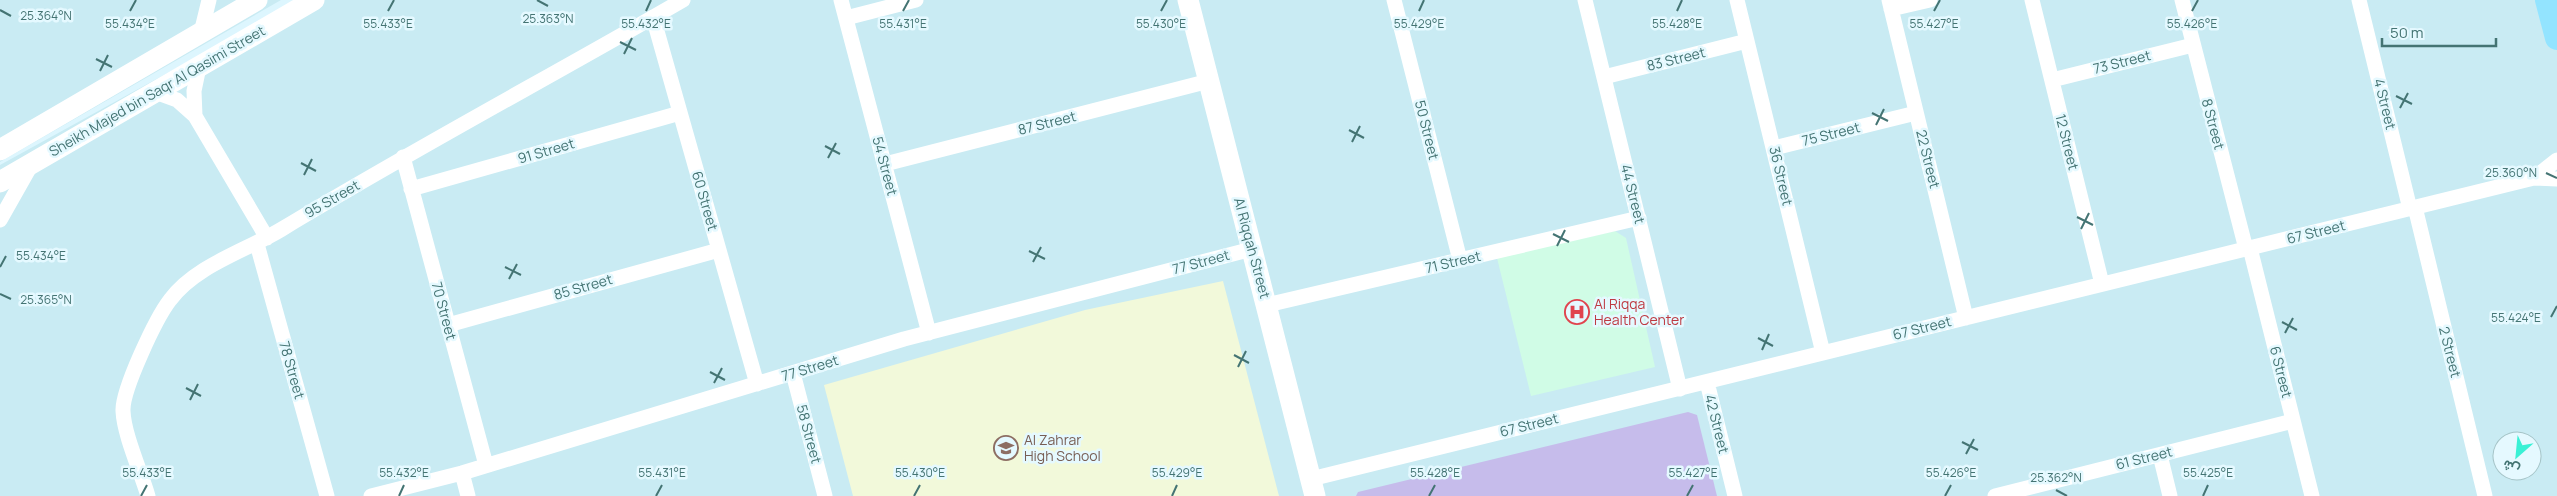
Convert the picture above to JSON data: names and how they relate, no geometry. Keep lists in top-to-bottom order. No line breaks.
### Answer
{"streets":{"main road":["Sheikh Majed bin Saqr Al Qasimi Street","Al Riqqah Street"],"street":["83 Street","73 Street","4 Street","87 Street","8 Street","50 Street","75 Street","12 Street","91 Street","22 Street","54 Street","36 Street","44 Street","95 Street","60 Street","67 Street","77 Street","71 Street","85 Street","70 Street","2 Street","78 Street","6 Street","42 Street","58 Street","61 Street"]},"crossings":[["83 Street","36 Street"],["83 Street","44 Street"],["73 Street","8 Street"],["73 Street","12 Street"],["4 Street","67 Street"],["4 Street","2 Street"],["87 Street","54 Street"],["87 Street","Al Riqqah Street"],["8 Street","67 Street"],["8 Street","6 Street"],["50 Street","71 Street"],["75 Street","22 Street"],["75 Street","36 Street"],["12 Street","67 Street"],["91 Street","60 Street"],["91 Street","70 Street"],["22 Street","67 Street"],["54 Street","77 Street"],["36 Street","67 Street"],["44 Street","67 Street"],["44 Street","71 Street"],["95 Street","60 Street"],["95 Street","70 Street"],["95 Street","78 Street"],["60 Street","77 Street"],["60 Street","85 Street"],["67 Street","Al Riqqah Street"],["67 Street","2 Street"],["67 Street","6 Street"],["67 Street","42 Street"],["Al Riqqah Street","77 Street"],["Al Riqqah Street","71 Street"],["77 Street","70 Street"],["77 Street","58 Street"],["85 Street","70 Street"],["6 Street","61 Street"]],"places":{"hospital":["Al Riqqa Health Center"],"school or university":["Al Zahrar High School"]},"scale_bar":"50 m","north":"bottom left","coordinates":["25.364°N","25.363°N","55.434°E","55.433°E","55.432°E","55.431°E","55.430°E","55.429°E","55.428°E","55.427°E","55.426°E","25.360°N","25.365°N","55.424°E","55.425°E","25.362°N"]}
